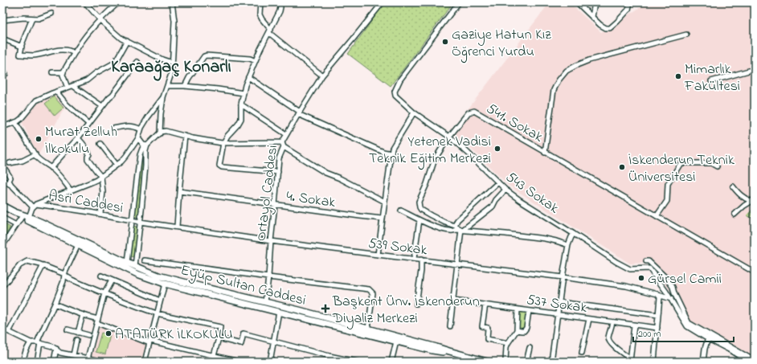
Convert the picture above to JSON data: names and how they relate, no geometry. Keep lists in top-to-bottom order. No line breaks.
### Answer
{"streets":{"main road":["Eyüp Sultan Caddesi"],"street":["541. Sokak","543 Sokak","Ortayol Caddesi","4. Sokak","Asri Caddesi","539 Sokak","537 Sokak"]},"crossings":[["541. Sokak","543 Sokak"],["543 Sokak","539 Sokak"],["Ortayol Caddesi","4. Sokak"],["Ortayol Caddesi","539 Sokak"],["Ortayol Caddesi","Eyüp Sultan Caddesi"],["Asri Caddesi","539 Sokak"]],"districts":["Karaağaç Konarlı"],"places":{"other":["Gaziye Hatun Kız Öğrenci Yurdu","Mimarlık Fakültesi","Murat Zelluh İlkokulu","Yetenek Vadisi Teknik Eğitim Merkezi","İskenderun Teknik Üniversitesi","Gürsel Camii","ATATÜRK İLKOKULU"],"health":["Başkent Ünv. İskenderun Diyaliz Merkezi"]},"scale_bar":"200 m"}
